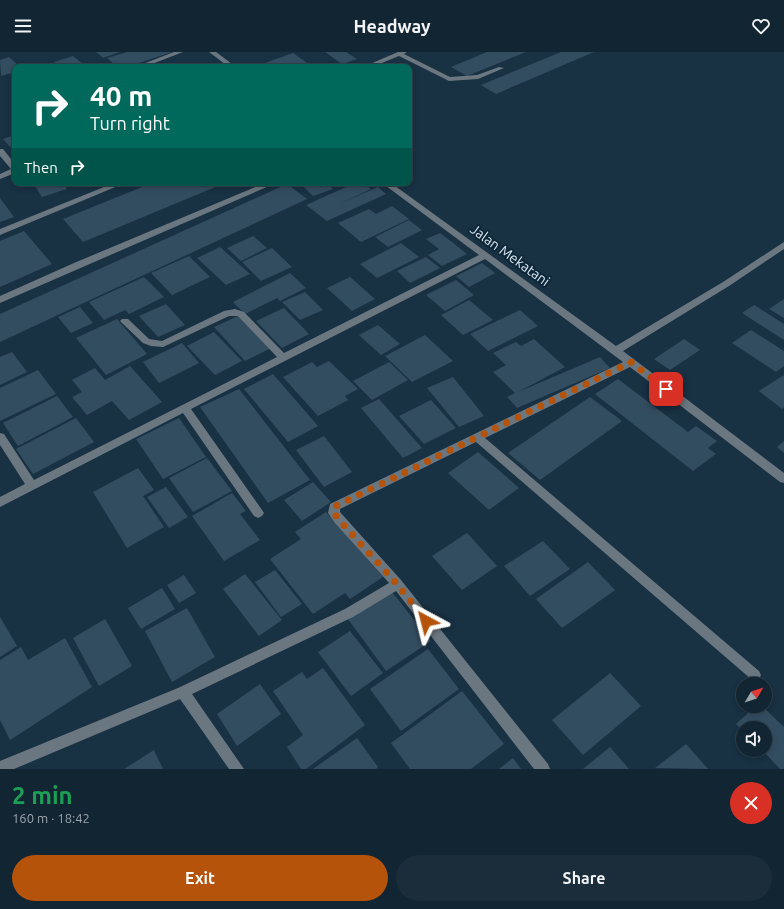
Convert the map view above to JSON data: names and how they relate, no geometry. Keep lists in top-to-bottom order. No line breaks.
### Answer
{"streets":{"street":["Jalan Mekatani"]},"north":"top right","page":{"header":"Headway","turn":["40 m","Turn right"],"then":"Then","heading":["2 min","160 m · 18:42"],"buttons":["Exit","Share"]}}
